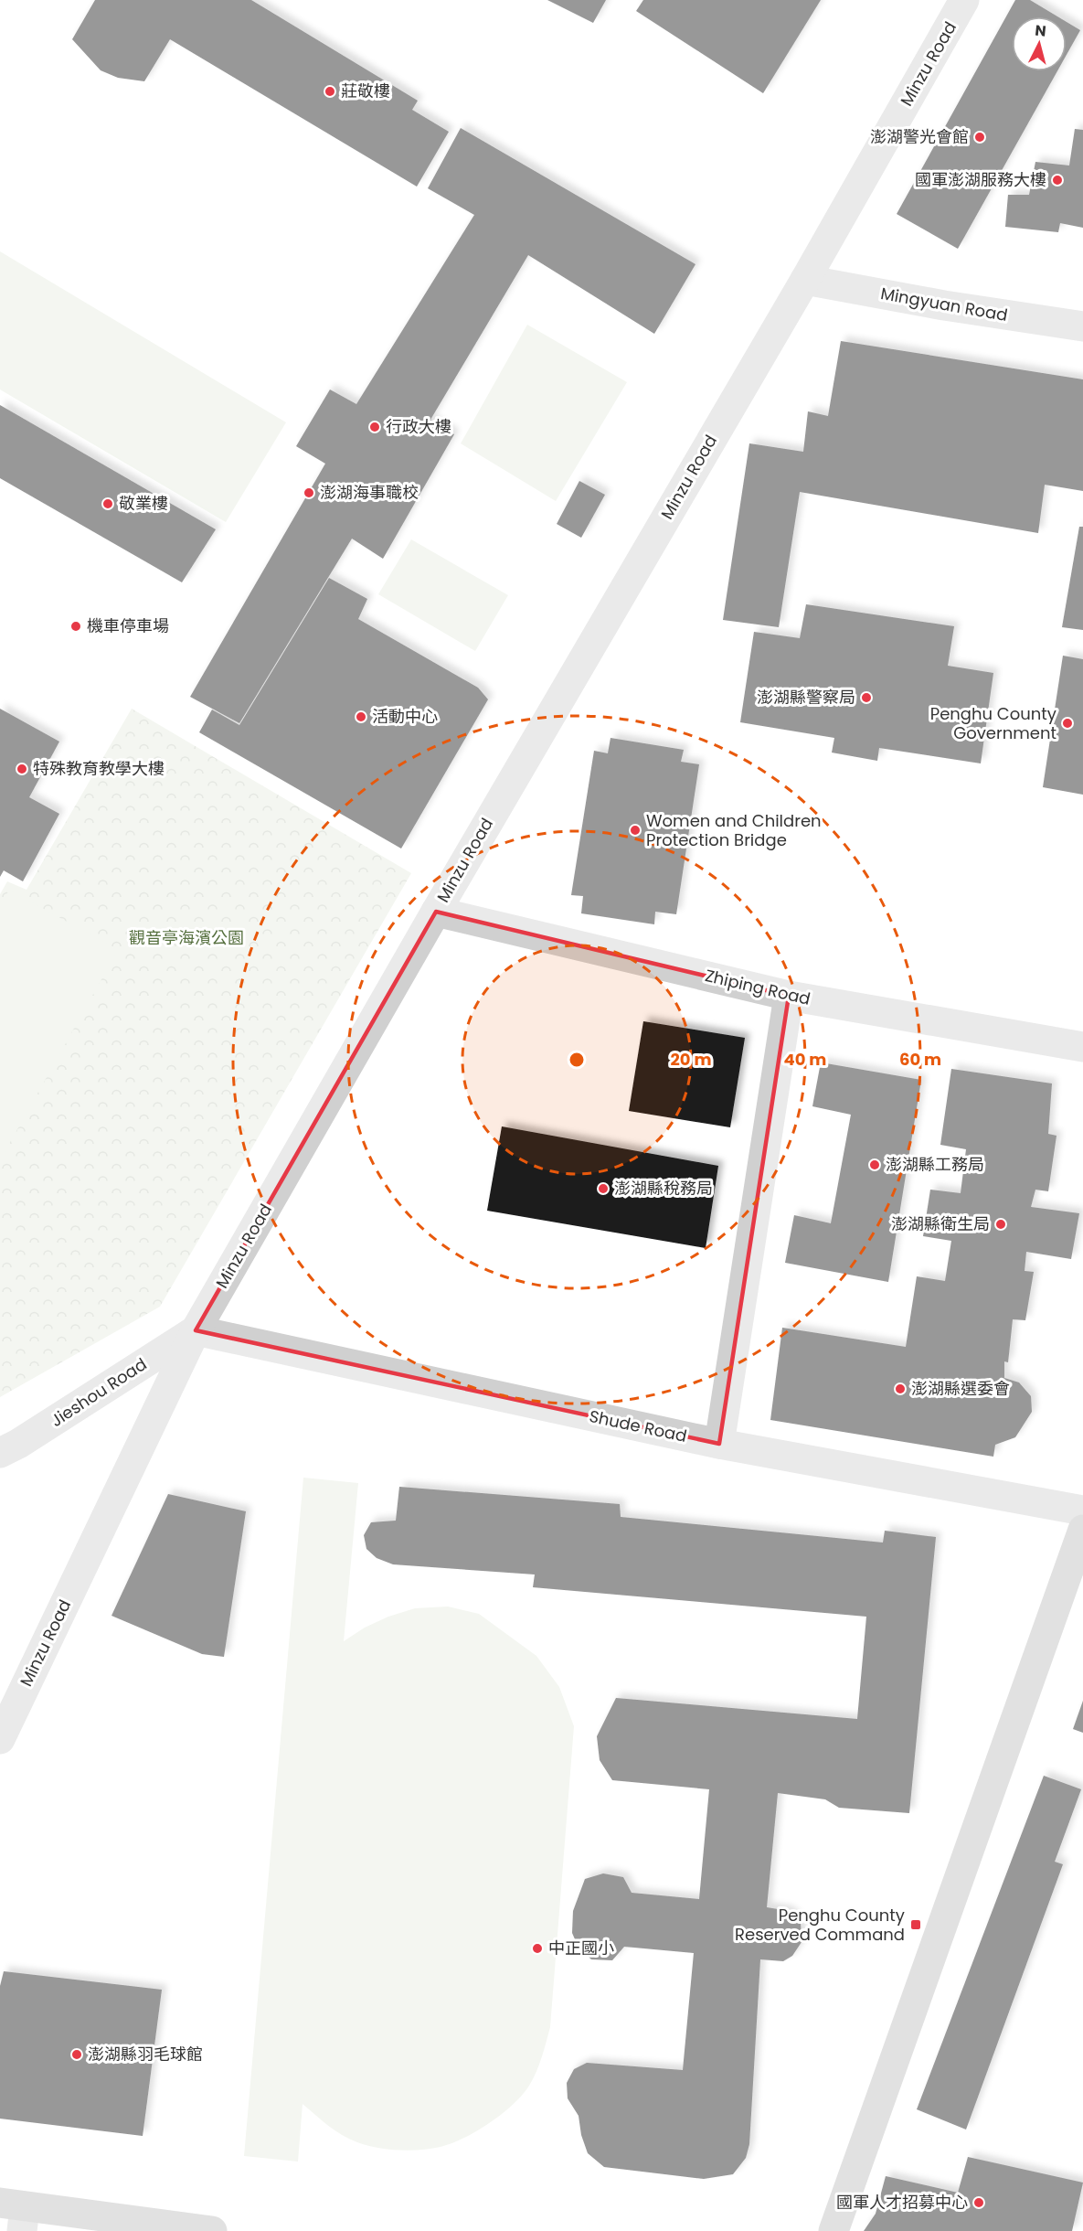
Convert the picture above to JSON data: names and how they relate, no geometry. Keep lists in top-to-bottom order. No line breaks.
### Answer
{"streets":{"street":["Minzu Road","Mingyuan Road","Zhiping Road","Jieshou Road","Shude Road"]},"crossings":[["Minzu Road","Mingyuan Road"],["Minzu Road","Zhiping Road"],["Minzu Road","Jieshou Road"],["Minzu Road","Shude Road"],["Jieshou Road","Shude Road"]],"parks":["觀音亭海濱公園"],"places":{"other":["莊敬樓","澎湖警光會館","國軍澎湖服務大樓","行政大樓","澎湖海事職校","敬業樓","機車停車場","澎湖縣警察局","活動中心","Penghu County Government","特殊教育教學大樓","Women and Children Protection Bridge","澎湖縣工務局","澎湖縣稅務局","澎湖縣衛生局","澎湖縣選委會","中正國小","澎湖縣羽毛球館","國軍人才招募中心"],"transit":["Penghu County Reserved Command"]},"north":"top","rings":["20 m","40 m","60 m"]}
